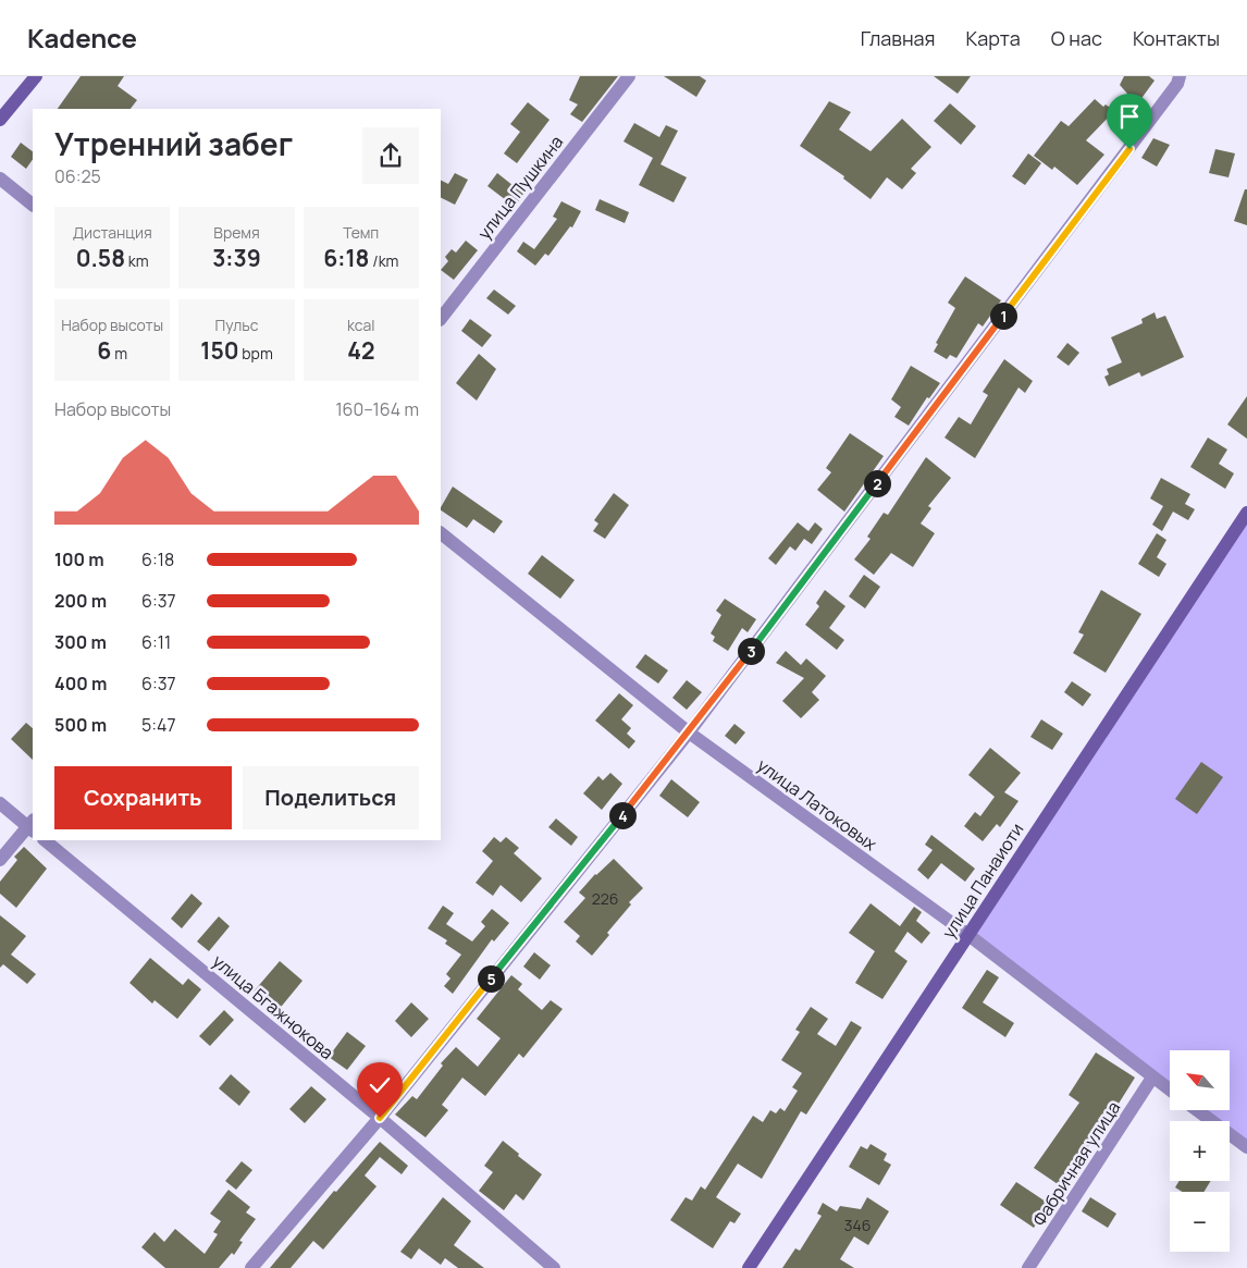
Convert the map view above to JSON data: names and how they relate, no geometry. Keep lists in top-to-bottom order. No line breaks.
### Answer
{"streets":{"street":["улица Пушкина","улица Латоковых","улица Панаиоти","улица Бгажнокова","Фабричная улица"]},"crossings":[["улица Латоковых","улица Панаиоти"],["улица Латоковых","Фабричная улица"]],"house_numbers":["226","346"],"north":"top left","page":{"header":"Kadence","nav":["Главная","Карта","О нас","Контакты"],"heading":["Утренний забег","06:25"],"stats":[["Дистанция","0.58 km"],["Время","3:39"],["Темп","6:18 /km"],["Набор высоты","6 m"],["Пульс","150 bpm"],["kcal","42"]],"pins":["1","2","3","4","5"],"chart":["Набор высоты","160–164 m"],"list":[{"name":"100 m","note":"6:18"},{"name":"200 m","note":"6:37"},{"name":"300 m","note":"6:11"},{"name":"400 m","note":"6:37"},{"name":"500 m","note":"5:47"}],"buttons":["Сохранить","Поделиться"],"map_buttons":["+","−"]}}
